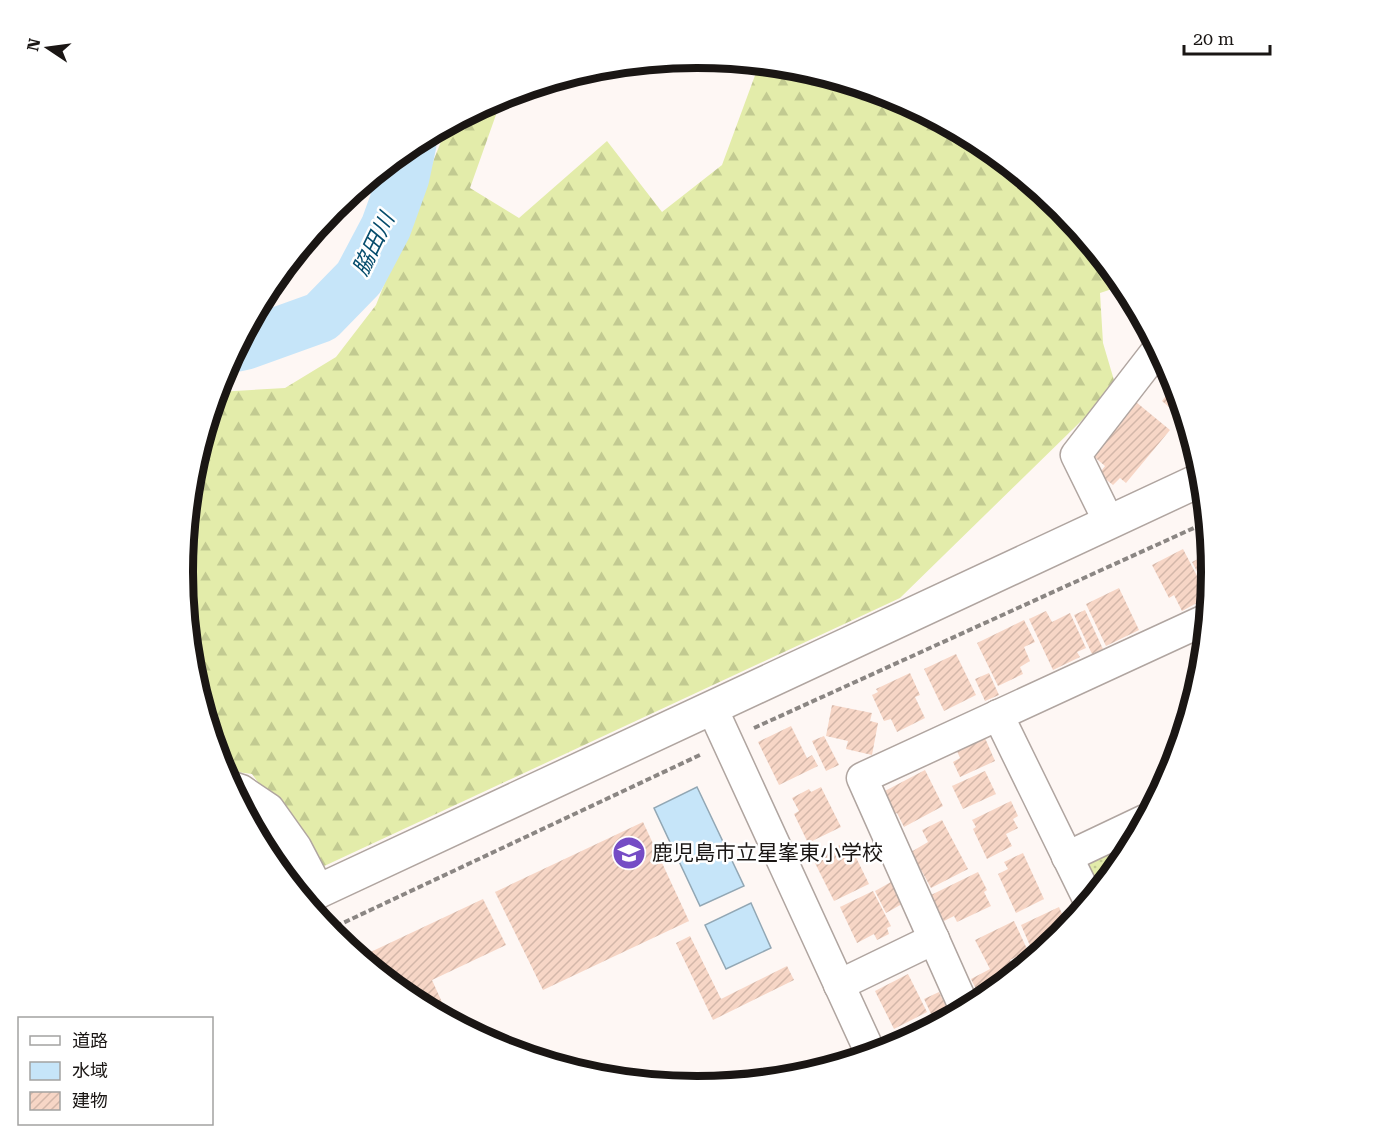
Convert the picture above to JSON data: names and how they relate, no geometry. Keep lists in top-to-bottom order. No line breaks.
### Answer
{"water":["脇田川"],"places":{"school or university":["鹿児島市立星峯東小学校"]},"legend":["道路","水域","建物"],"scale_bar":"20 m","north":"left"}
